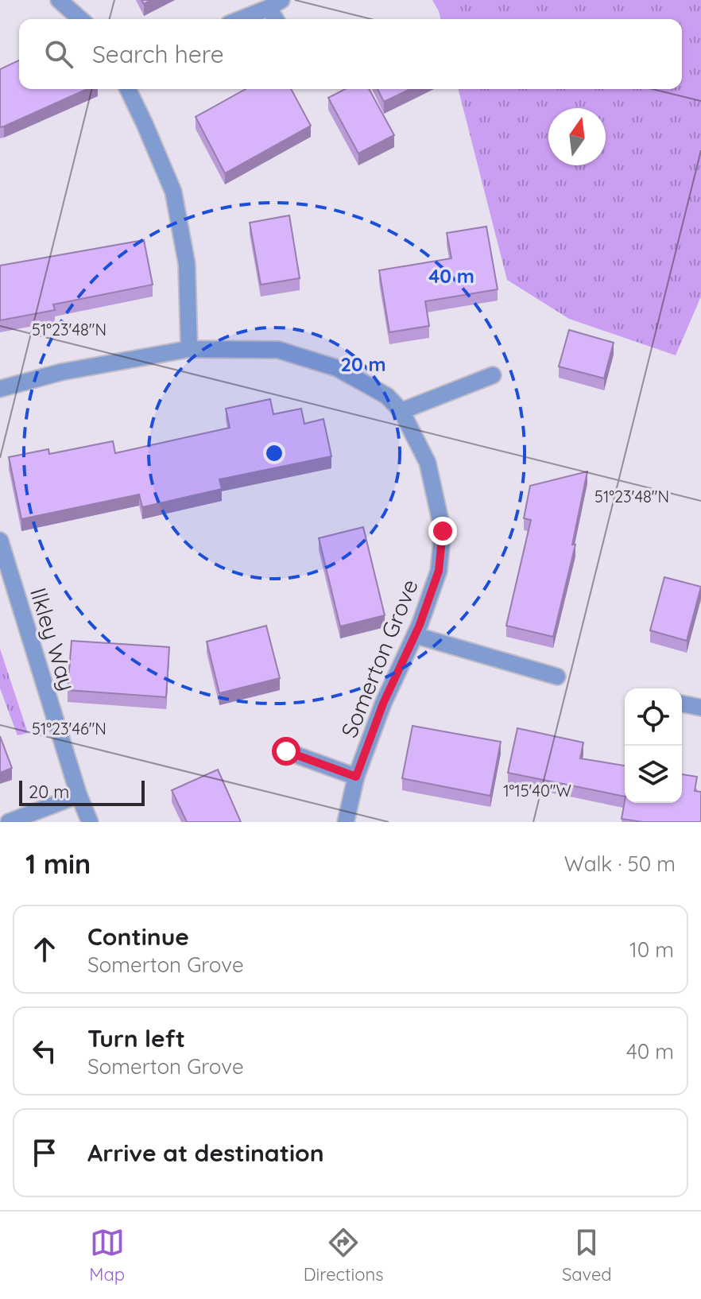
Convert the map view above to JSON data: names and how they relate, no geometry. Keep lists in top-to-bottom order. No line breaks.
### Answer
{"streets":{"street":["Ilkley Way","Somerton Grove"]},"scale_bar":"20 m","north":"top","page":{"search":"Search here","scale":"20 m","heading":["1 min","Walk · 50 m"],"list":[["Continue","Somerton Grove","10 m"],["Turn left","Somerton Grove","40 m"],"Arrive at destination"],"nav":["Map","Directions","Saved"]},"coordinates":["51°23'48\"N","51°23'46\"N","1°15'40\"W"],"rings":["40 m","20 m"]}
